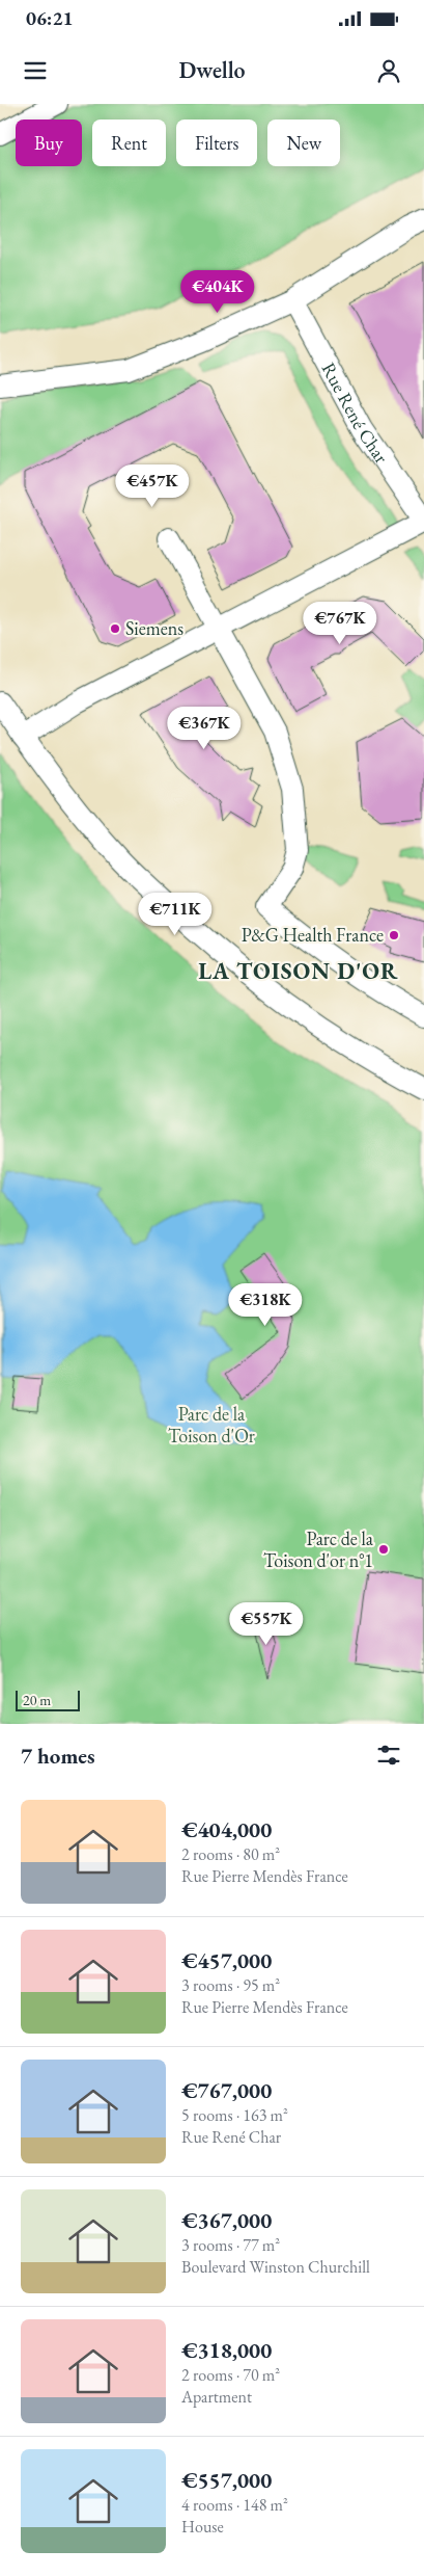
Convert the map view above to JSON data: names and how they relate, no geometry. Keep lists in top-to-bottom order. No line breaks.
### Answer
{"streets":{"street":["Rue René Char"]},"districts":["LA TOISON D'OR"],"parks":["Parc de la Toison d'Or"],"places":["Siemens","P&G Health France","Parc de la Toison d'or n°1"],"scale_bar":"20 m","page":{"status":"06:21","header":"Dwello","chip":["Buy","Rent","Filters","New"],"price":["€404K","€457K","€767K","€367K","€711K","€318K","€557K"],"scale":"20 m","heading":"7 homes","list":[{"name":"€404,000","note":"2 rooms · 80 m² · Rue Pierre Mendès France"},{"name":"€457,000","note":"3 rooms · 95 m² · Rue Pierre Mendès France"},{"name":"€767,000","note":"5 rooms · 163 m² · Rue René Char"},{"name":"€367,000","note":"3 rooms · 77 m² · Boulevard Winston Churchill"},{"name":"€318,000","note":"2 rooms · 70 m² · Apartment"},{"name":"€557,000","note":"4 rooms · 148 m² · House"}]}}
